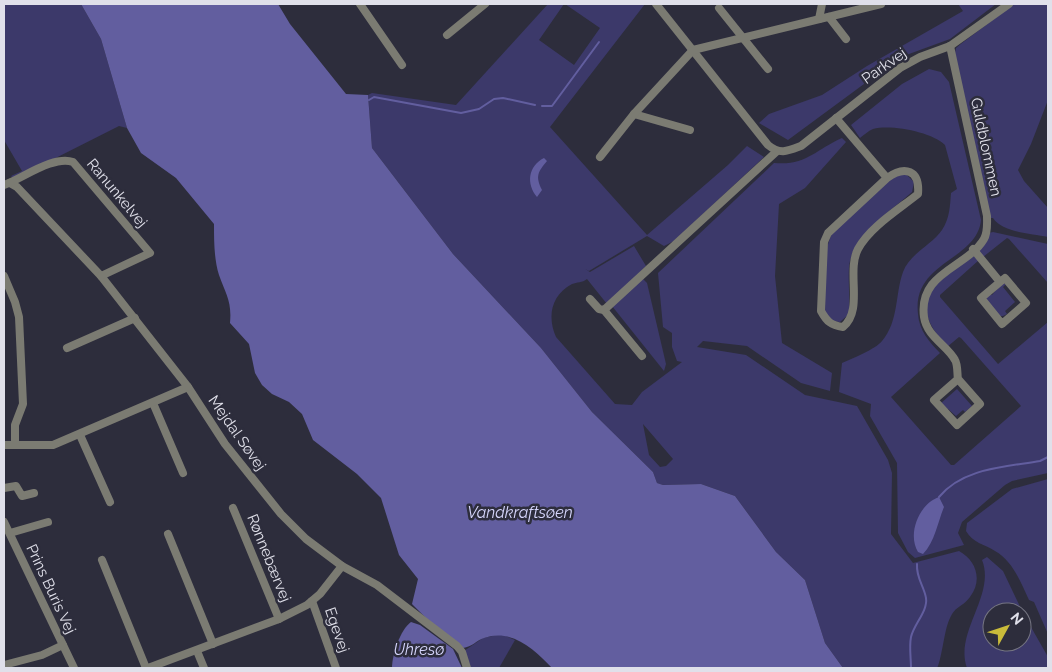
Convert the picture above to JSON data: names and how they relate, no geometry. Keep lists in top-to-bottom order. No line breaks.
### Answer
{"streets":{"street":["Parkvej","Guldblommen","Ranunkelvej","Mejdal Søvej","Rønnebærvej","Prins Buris Vej","Egevej"]},"crossings":[["Parkvej","Guldblommen"],["Ranunkelvej","Mejdal Søvej"],["Mejdal Søvej","Rønnebærvej"],["Rønnebærvej","Egevej"]],"water":["Vandkraftsøen","Uhresø"],"north":"top right"}
